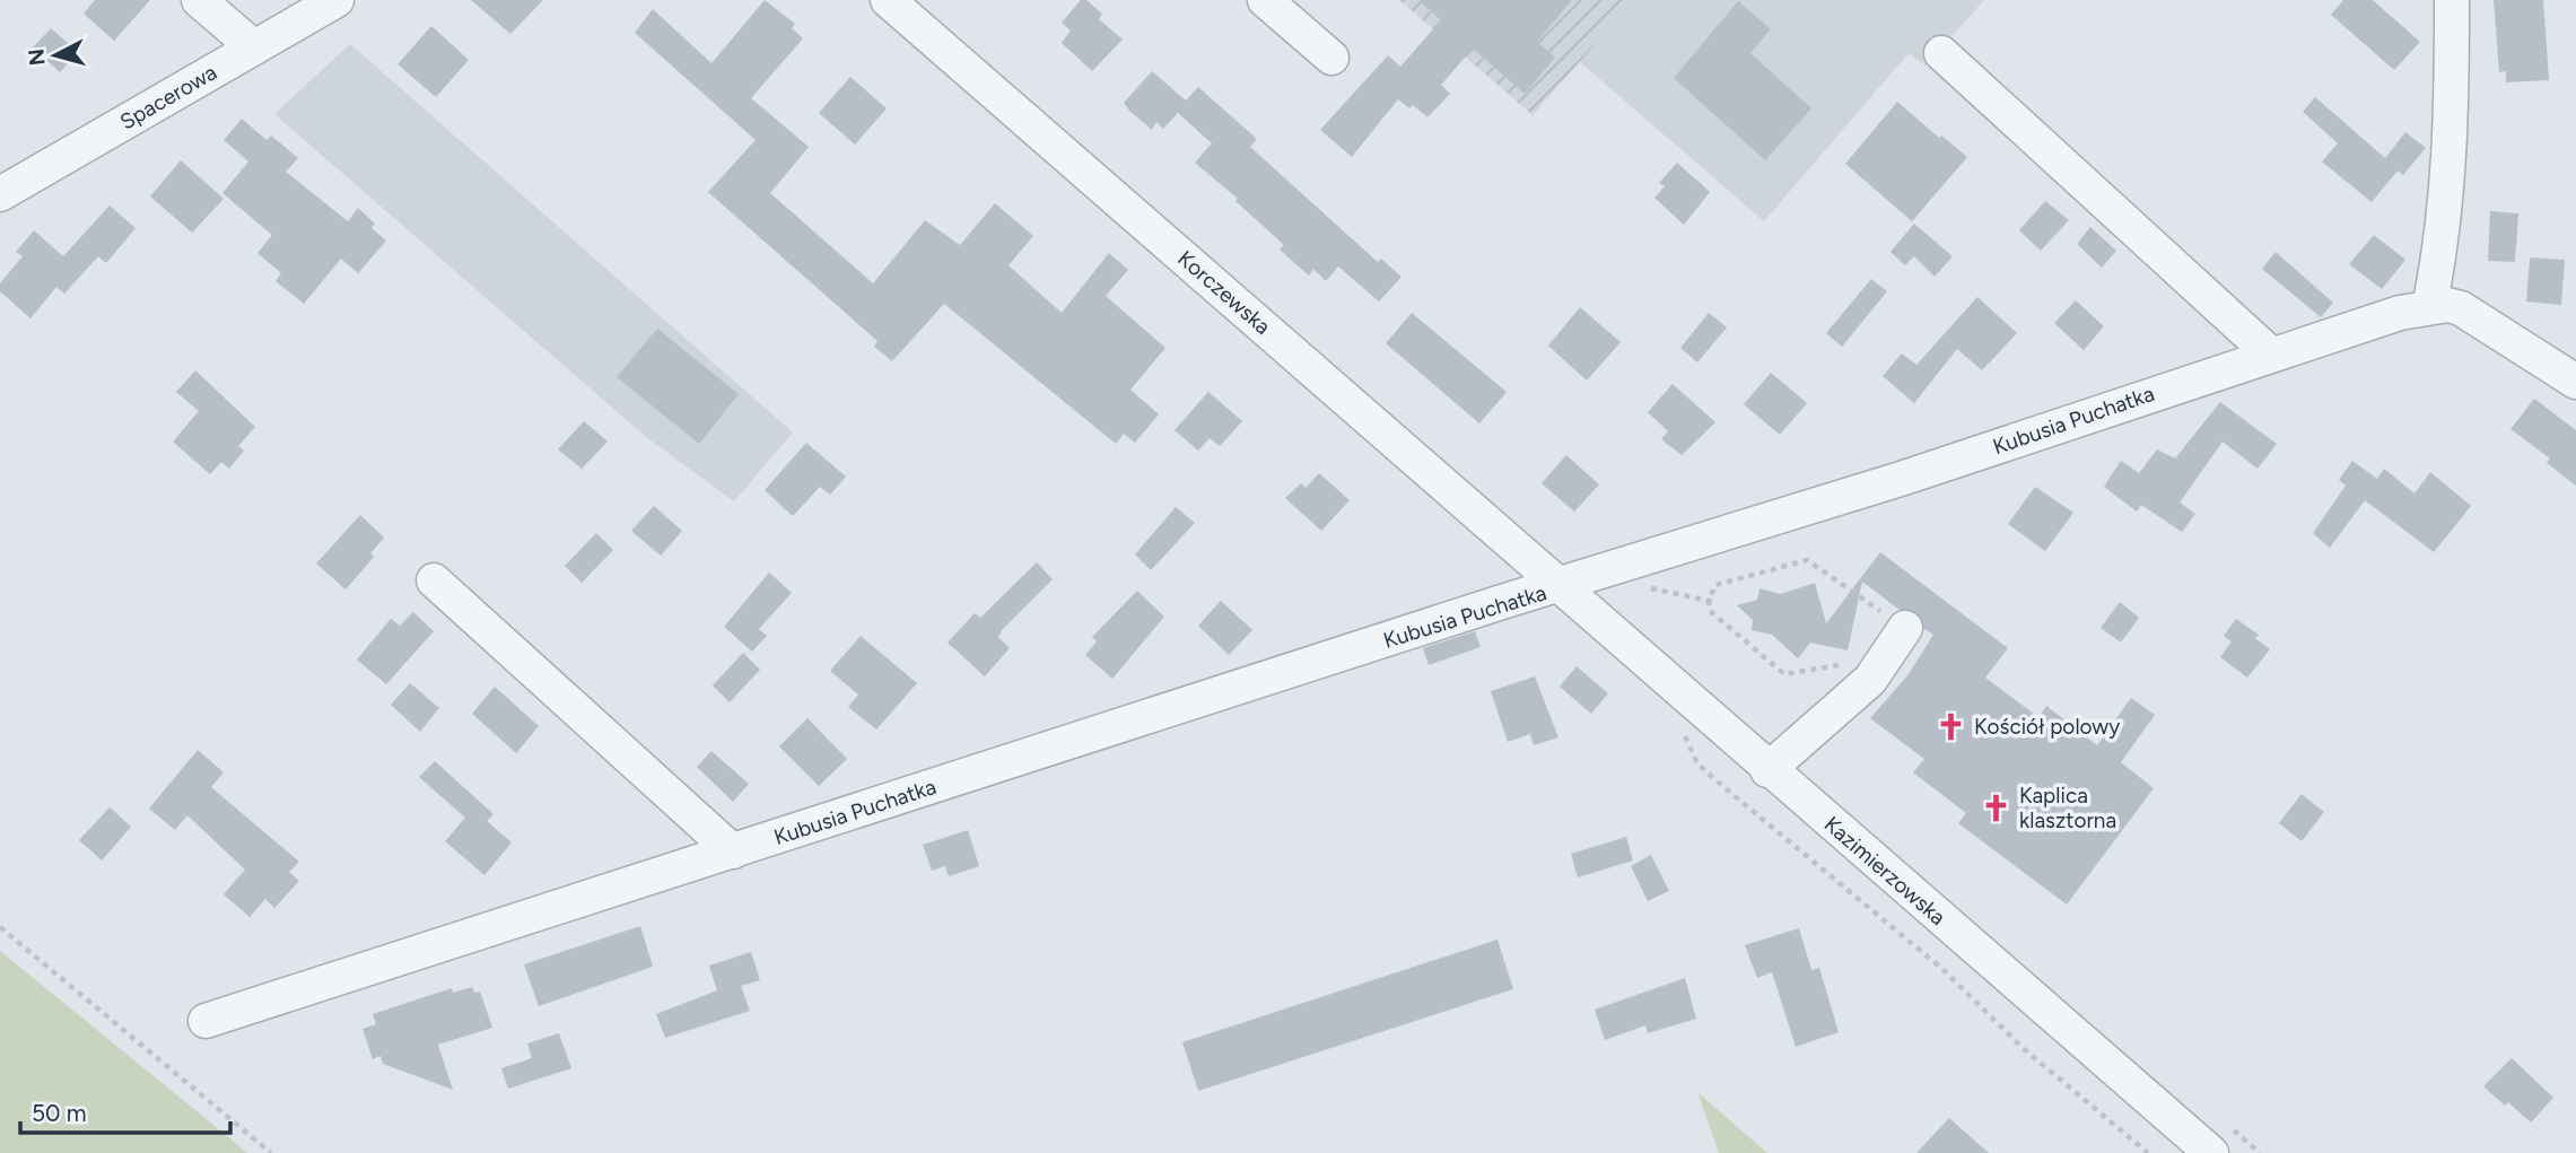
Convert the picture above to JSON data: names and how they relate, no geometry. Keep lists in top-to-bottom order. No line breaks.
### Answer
{"streets":{"street":["Spacerowa","Korczewska","Kubusia Puchatka","Kazimierzowska"]},"crossings":[["Korczewska","Kubusia Puchatka"],["Korczewska","Kazimierzowska"],["Kubusia Puchatka","Kazimierzowska"]],"places":{"church":["Kościół polowy","Kaplica klasztorna"]},"scale_bar":"50 m","north":"left"}
